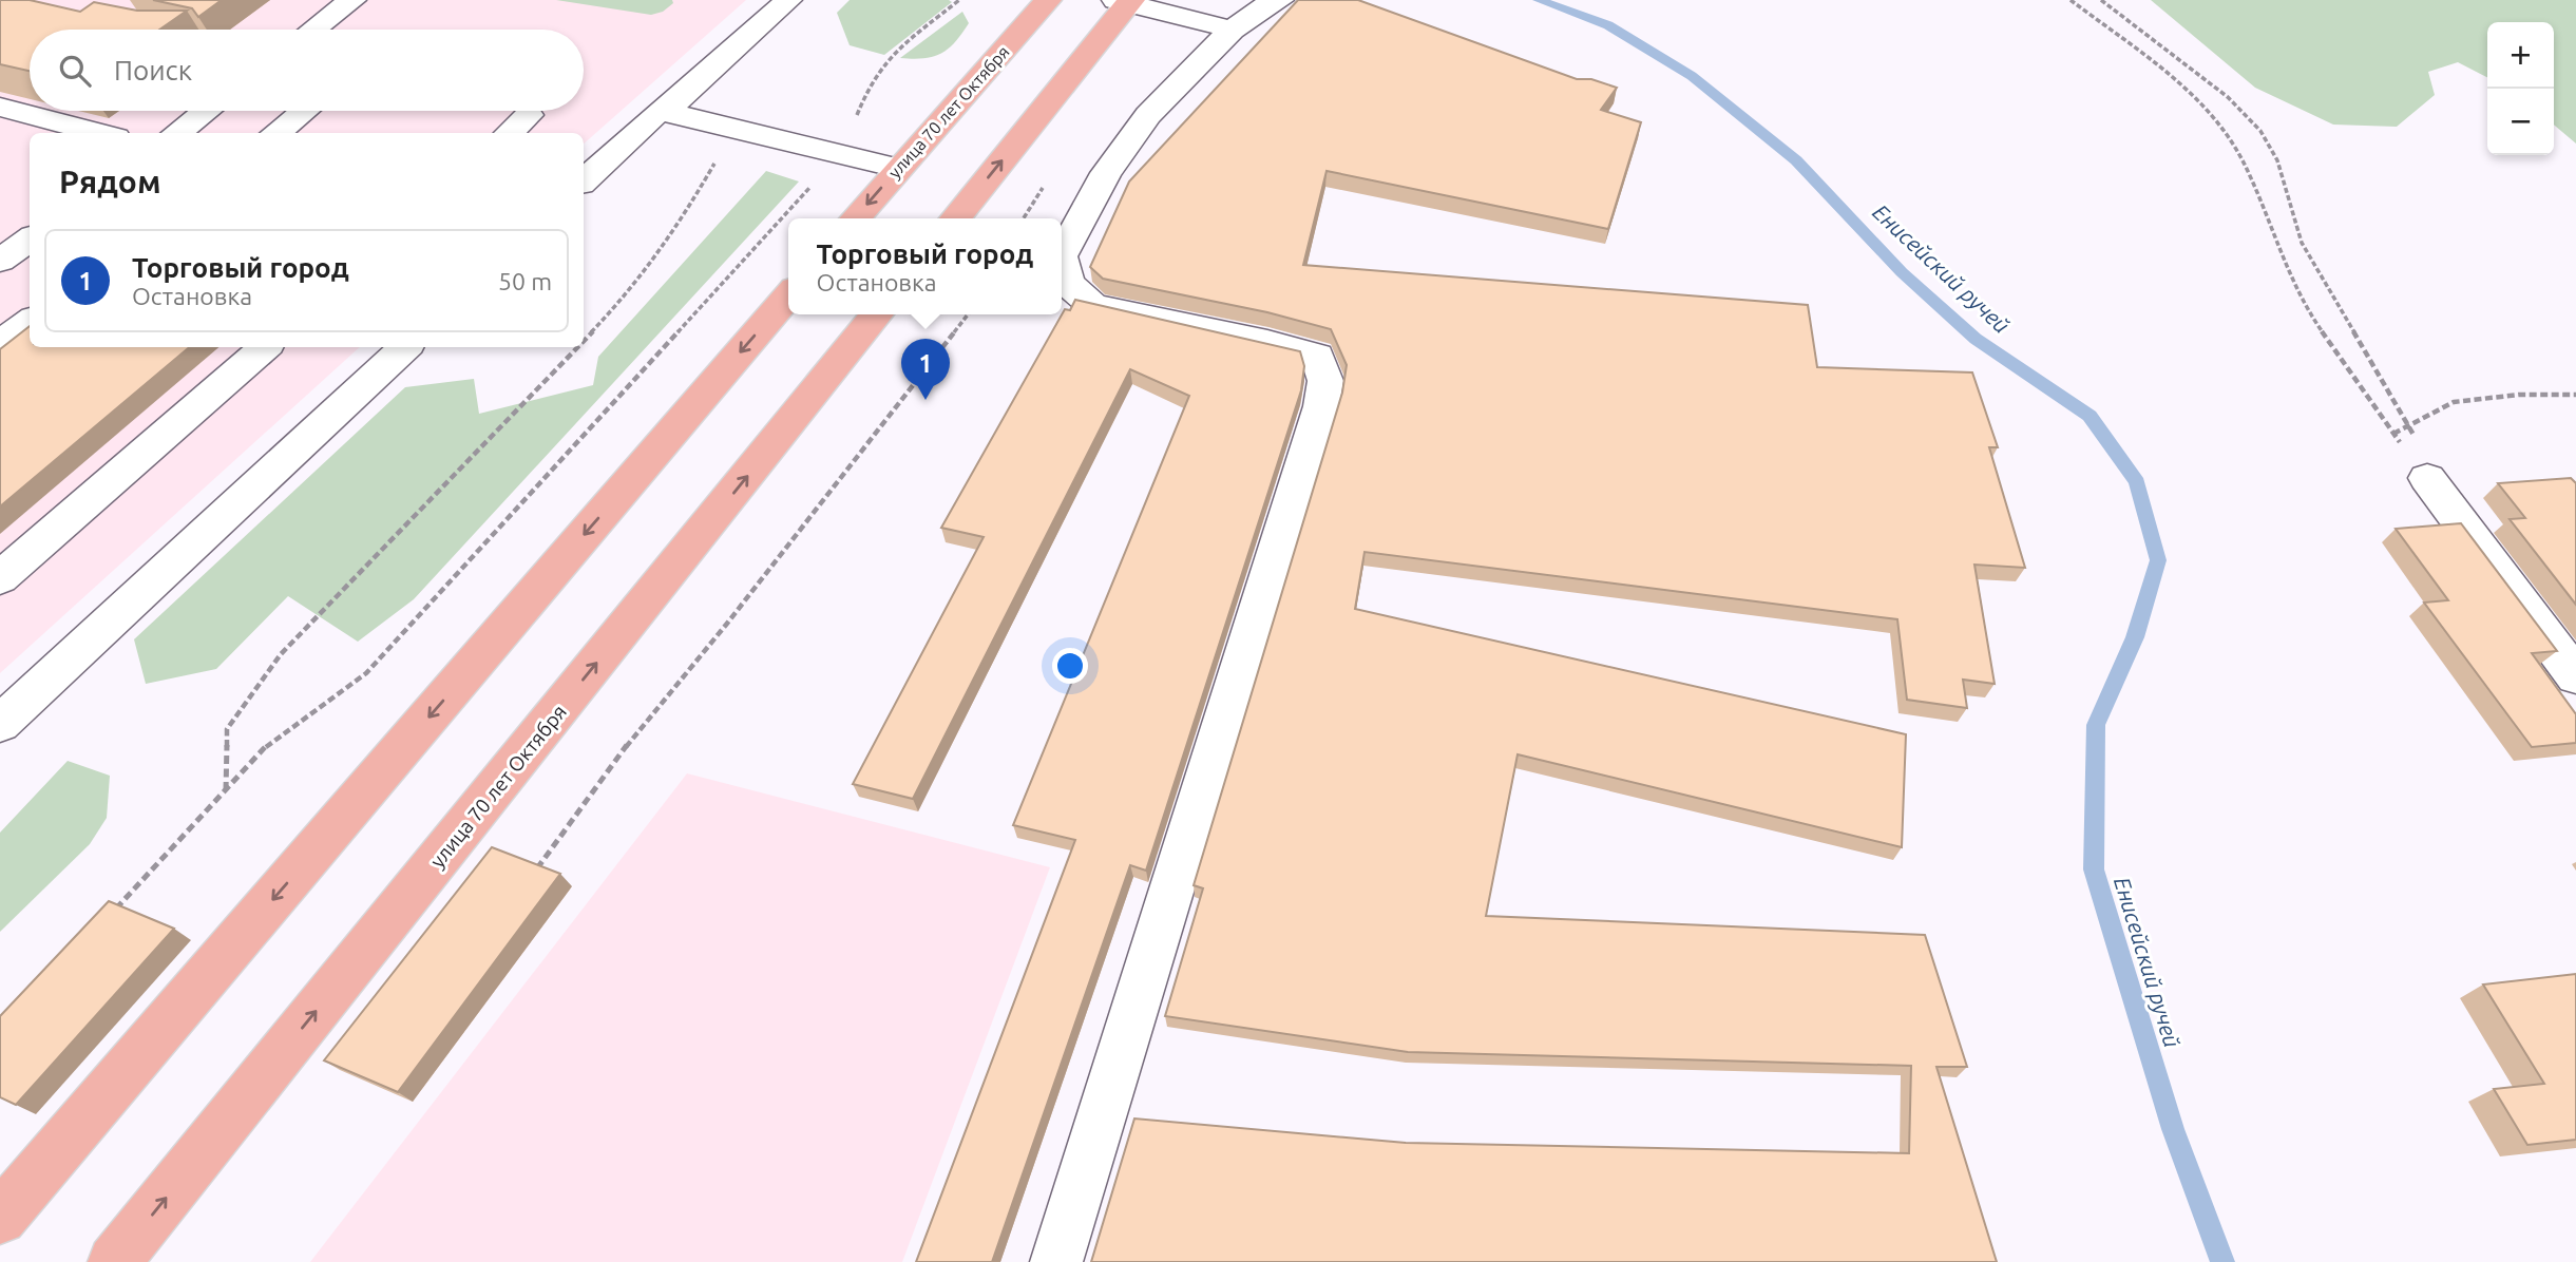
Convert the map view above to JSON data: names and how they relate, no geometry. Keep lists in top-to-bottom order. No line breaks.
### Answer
{"streets":{"main road":["улица 70 лет Октября"]},"water":["Енисейский ручей"],"page":{"map_buttons":["+","−"],"search":"Поиск","heading":"Рядом","popup":["Торговый город","Остановка"],"list":[{"mark":"1","name":"Торговый город","note":"Остановка","value":"50 m"}],"pins":"1"}}
